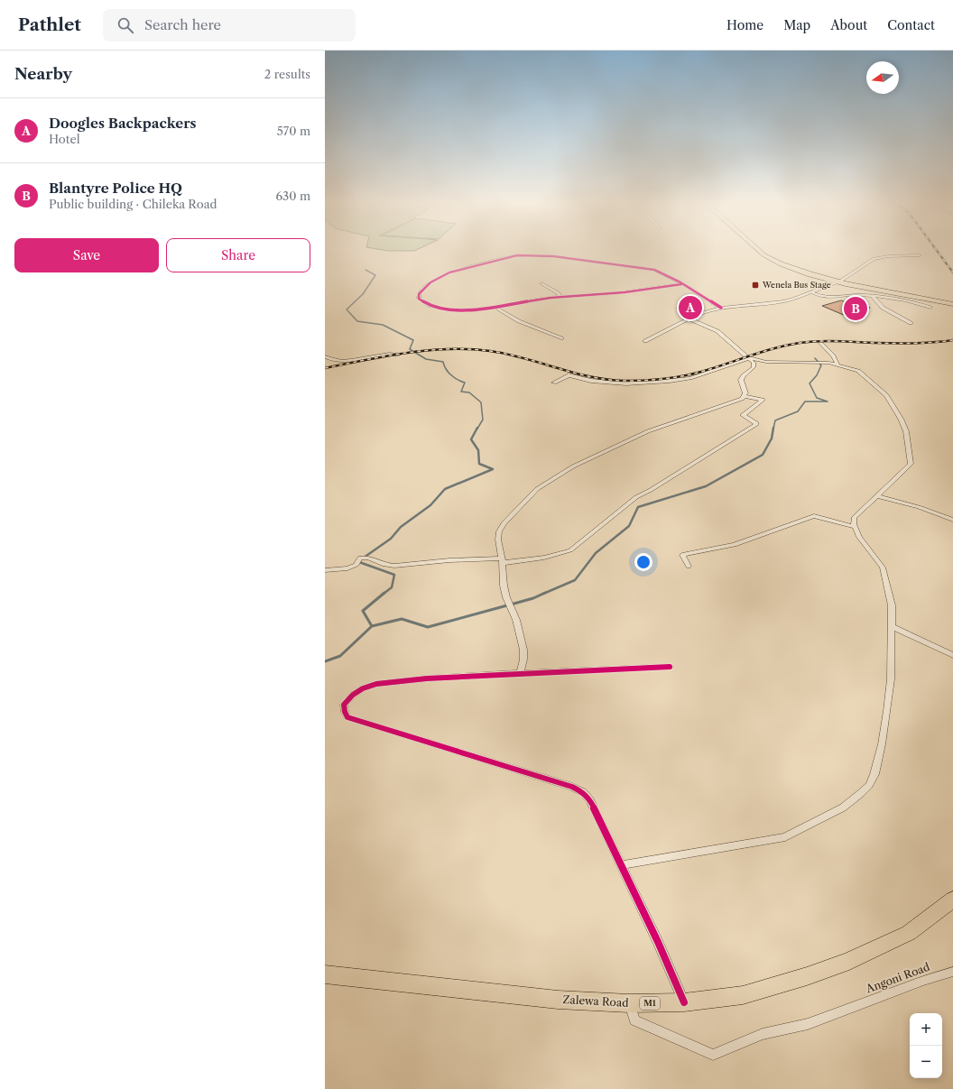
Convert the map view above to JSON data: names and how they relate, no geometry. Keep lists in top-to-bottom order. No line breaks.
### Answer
{"streets":{"highway":["Zalewa Road","M1"],"street":["Angoni Road"]},"crossings":[["Angoni Road","Zalewa Road"]],"places":{"transit":["Wenela Bus Stage"]},"north":"left","page":{"header":"Pathlet","search":"Search here","nav":["Home","Map","About","Contact"],"heading":["Nearby","2 results"],"list":[{"mark":"A","name":"Doogles Backpackers","note":"Hotel","value":"570 m"},{"mark":"B","name":"Blantyre Police HQ","note":"Public building · Chileka Road","value":"630 m"}],"buttons":["Save","Share"],"pins":["A","B"],"map_buttons":["+","−"]}}
